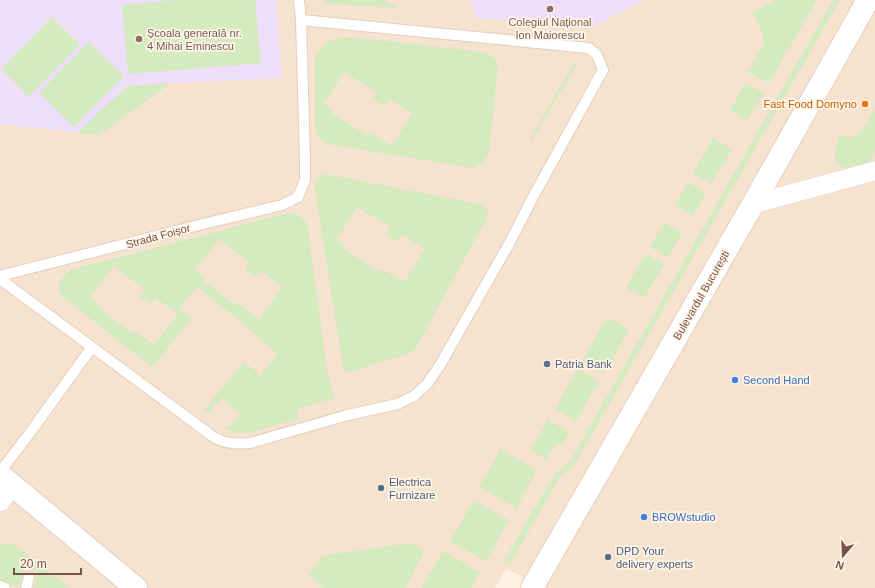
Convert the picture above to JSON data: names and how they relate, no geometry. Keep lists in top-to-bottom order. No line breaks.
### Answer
{"streets":{"main road":["Bulevardul București"],"lane":["Strada Foișor"]},"places":["Colegiul Național Ion Maiorescu","Școala generală nr. 4 Mihai Eminescu","Fast Food Domyno","Patria Bank","Second Hand","Electrica Furnizare","BROWstudio","DPD Your delivery experts"],"scale_bar":"20 m","north":"bottom"}
